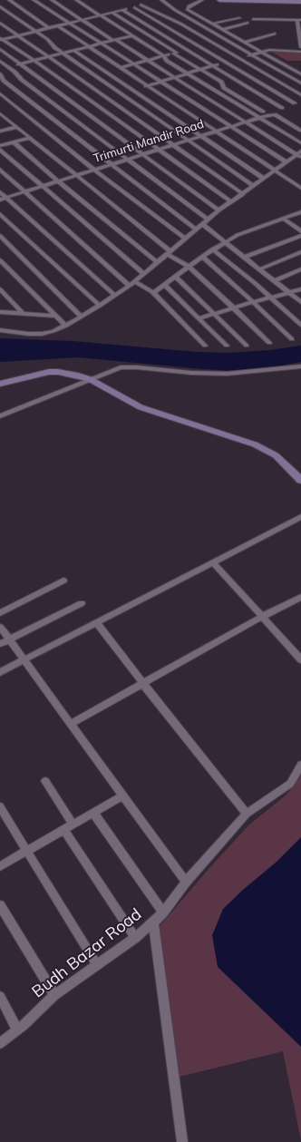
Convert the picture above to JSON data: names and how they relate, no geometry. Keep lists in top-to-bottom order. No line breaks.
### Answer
{"streets":{"street":["Trimurti Mandir Road","Budh Bazar Road"]}}
